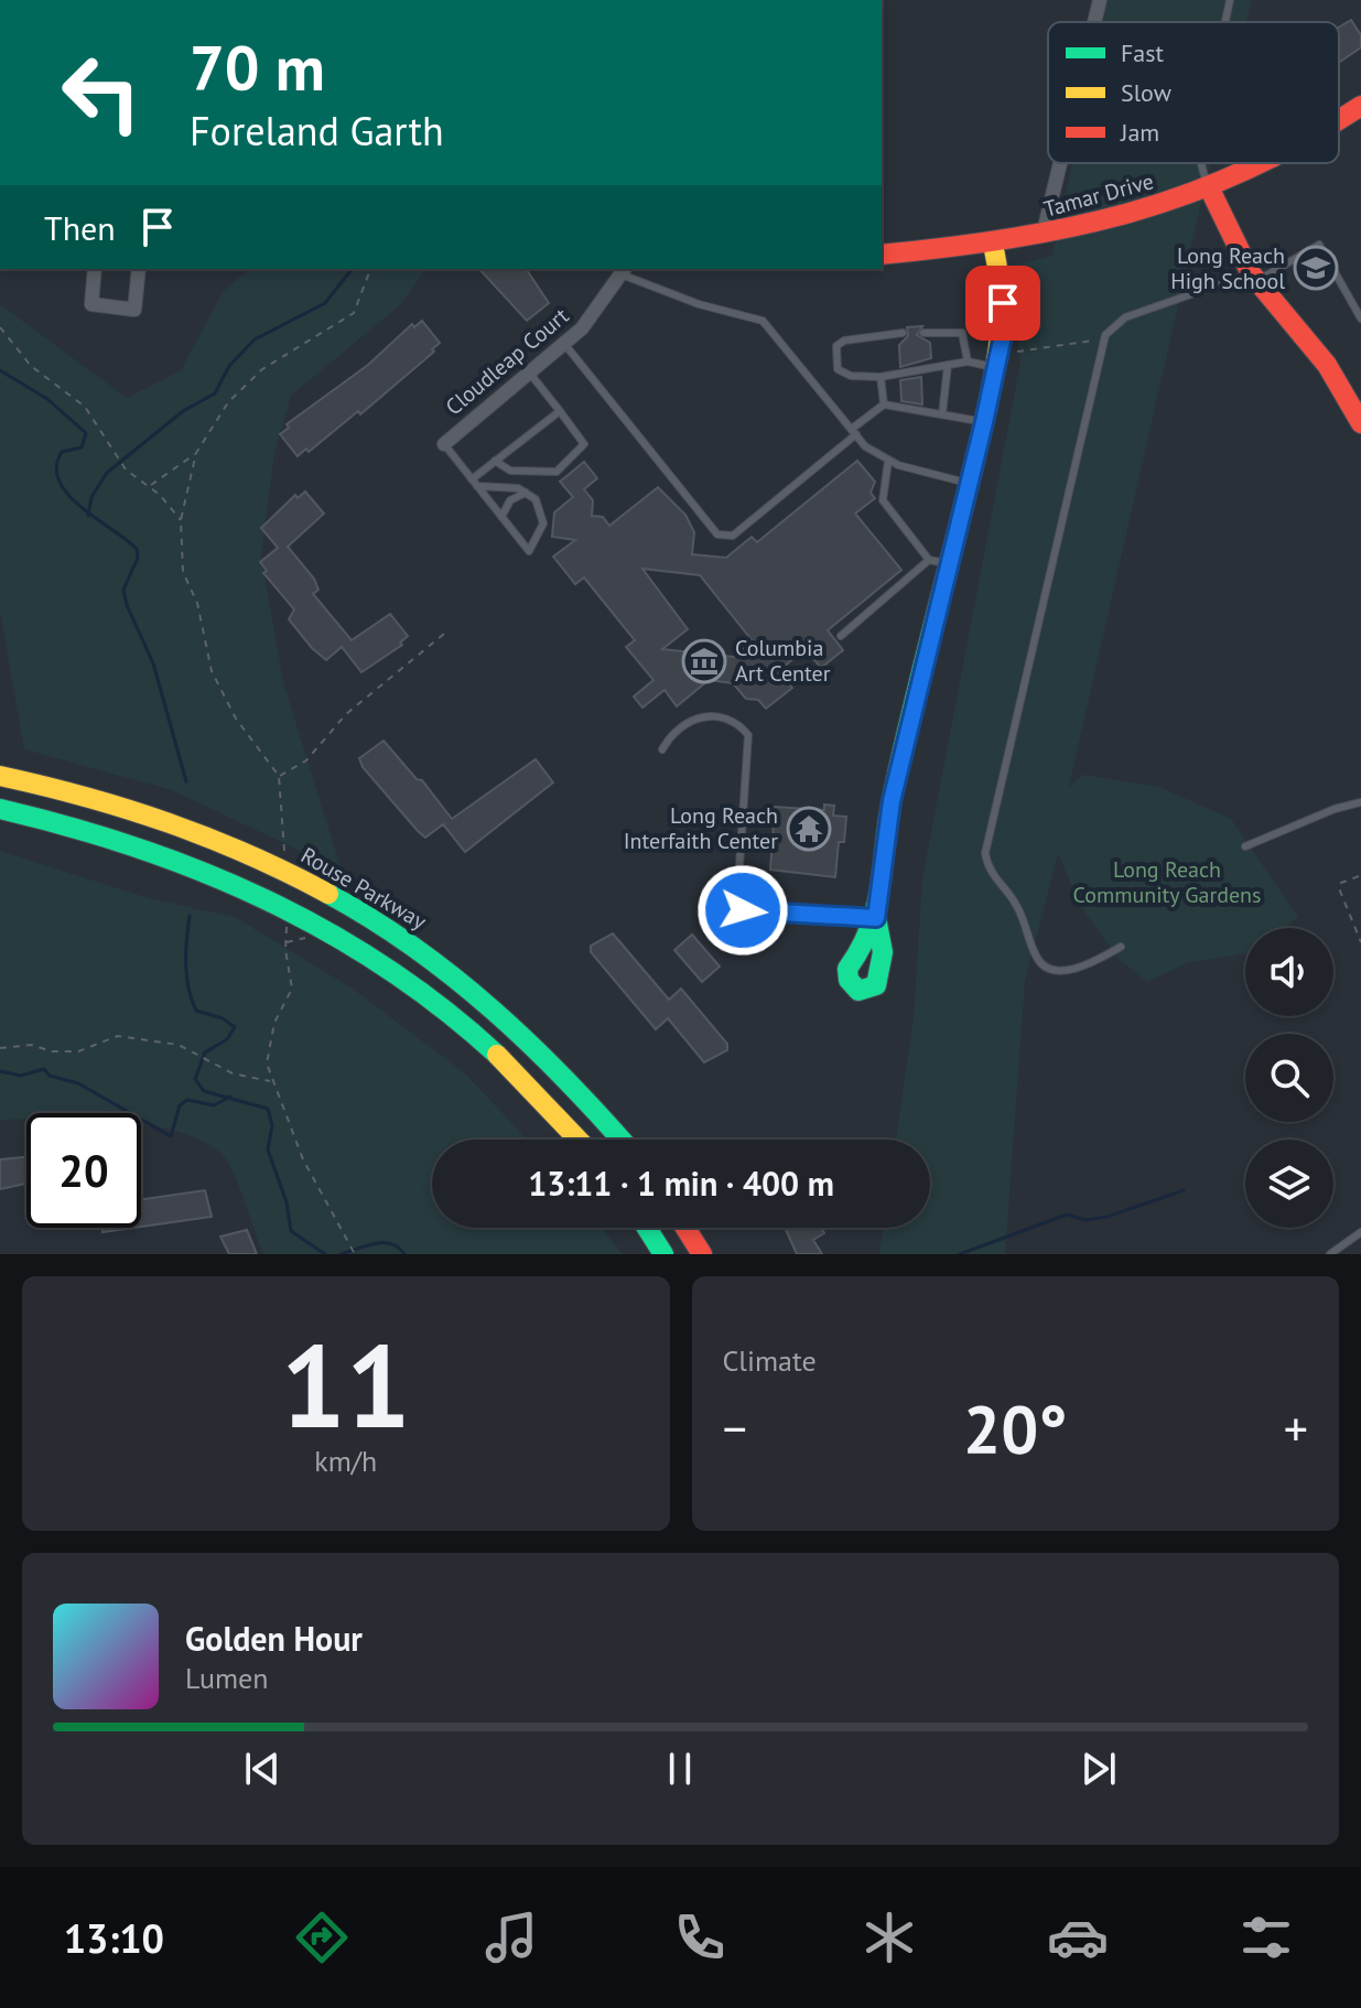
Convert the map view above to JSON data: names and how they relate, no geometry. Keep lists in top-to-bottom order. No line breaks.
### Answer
{"streets":{"main road":["Tamar Drive","Rouse Parkway"],"street":["Cloudleap Court"]},"parks":["Long Reach Community Gardens"],"places":{"school or university":["Long Reach High School"],"museum":["Columbia Art Center"],"temple":["Long Reach Interfaith Center"]},"legend":["Fast","Slow","Jam"],"page":{"turn":["70 m","Foreland Garth"],"then":"Then","limit":"20","trip":"13:11 · 1 min · 400 m","tile":[["11","km/h"],"Climate"],"heat":["−","20°","+"],"song":["Golden Hour","Lumen"],"tabs":"13:10"}}
